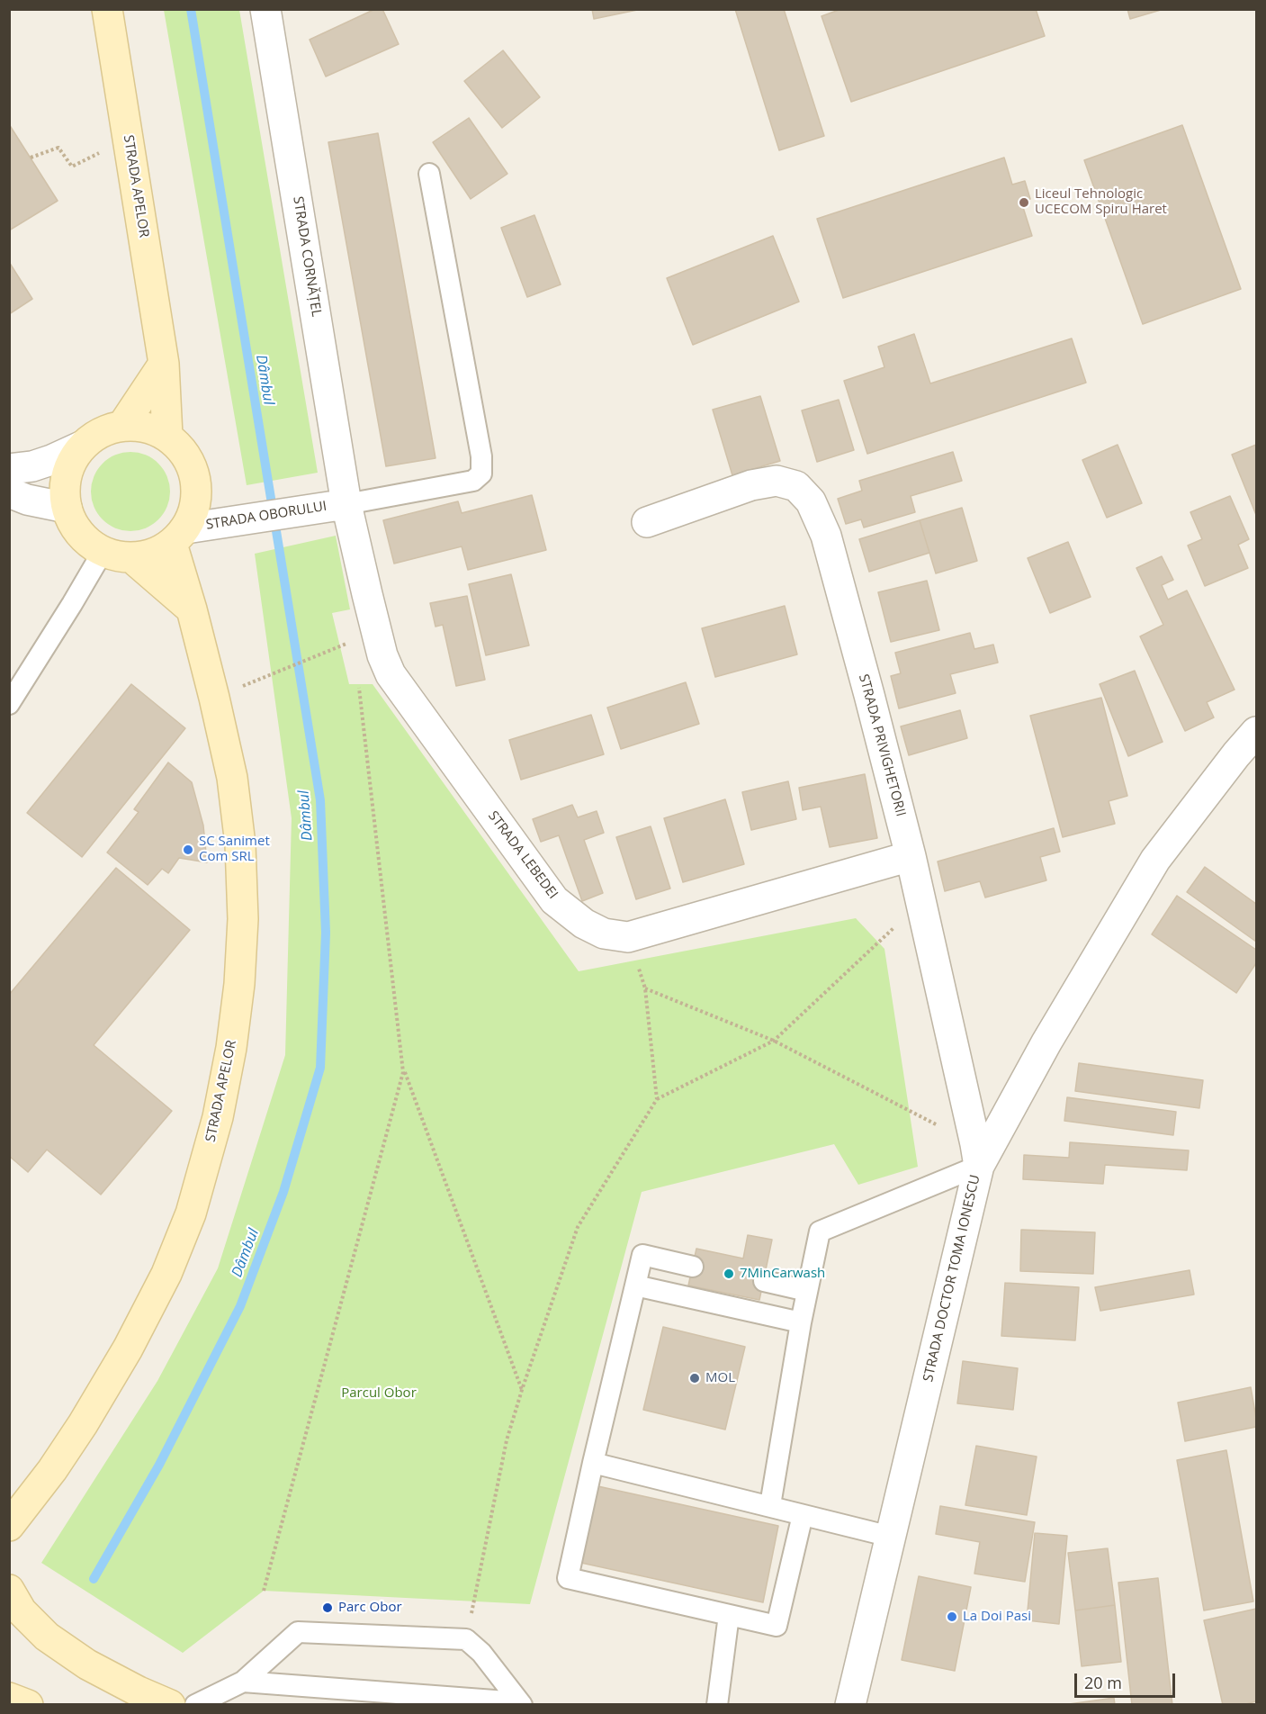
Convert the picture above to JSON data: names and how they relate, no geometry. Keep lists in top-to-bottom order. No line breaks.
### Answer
{"streets":{"street":["STRADA APELOR","STRADA CORNĂȚEL","STRADA OBORULUI","STRADA PRIVIGHETORII","STRADA LEBEDEI","STRADA DOCTOR TOMA IONESCU"]},"crossings":[["STRADA APELOR","STRADA OBORULUI"],["STRADA CORNĂȚEL","STRADA OBORULUI"],["STRADA CORNĂȚEL","STRADA LEBEDEI"],["STRADA OBORULUI","STRADA LEBEDEI"],["STRADA PRIVIGHETORII","STRADA LEBEDEI"],["STRADA PRIVIGHETORII","STRADA DOCTOR TOMA IONESCU"]],"water":["Dâmbul"],"parks":["Parcul Obor"],"places":["Liceul Tehnologic UCECOM Spiru Haret","SC Sanimet Com SRL","7MinCarwash","MOL","Parc Obor","La Doi Pasi"],"scale_bar":"20 m"}
